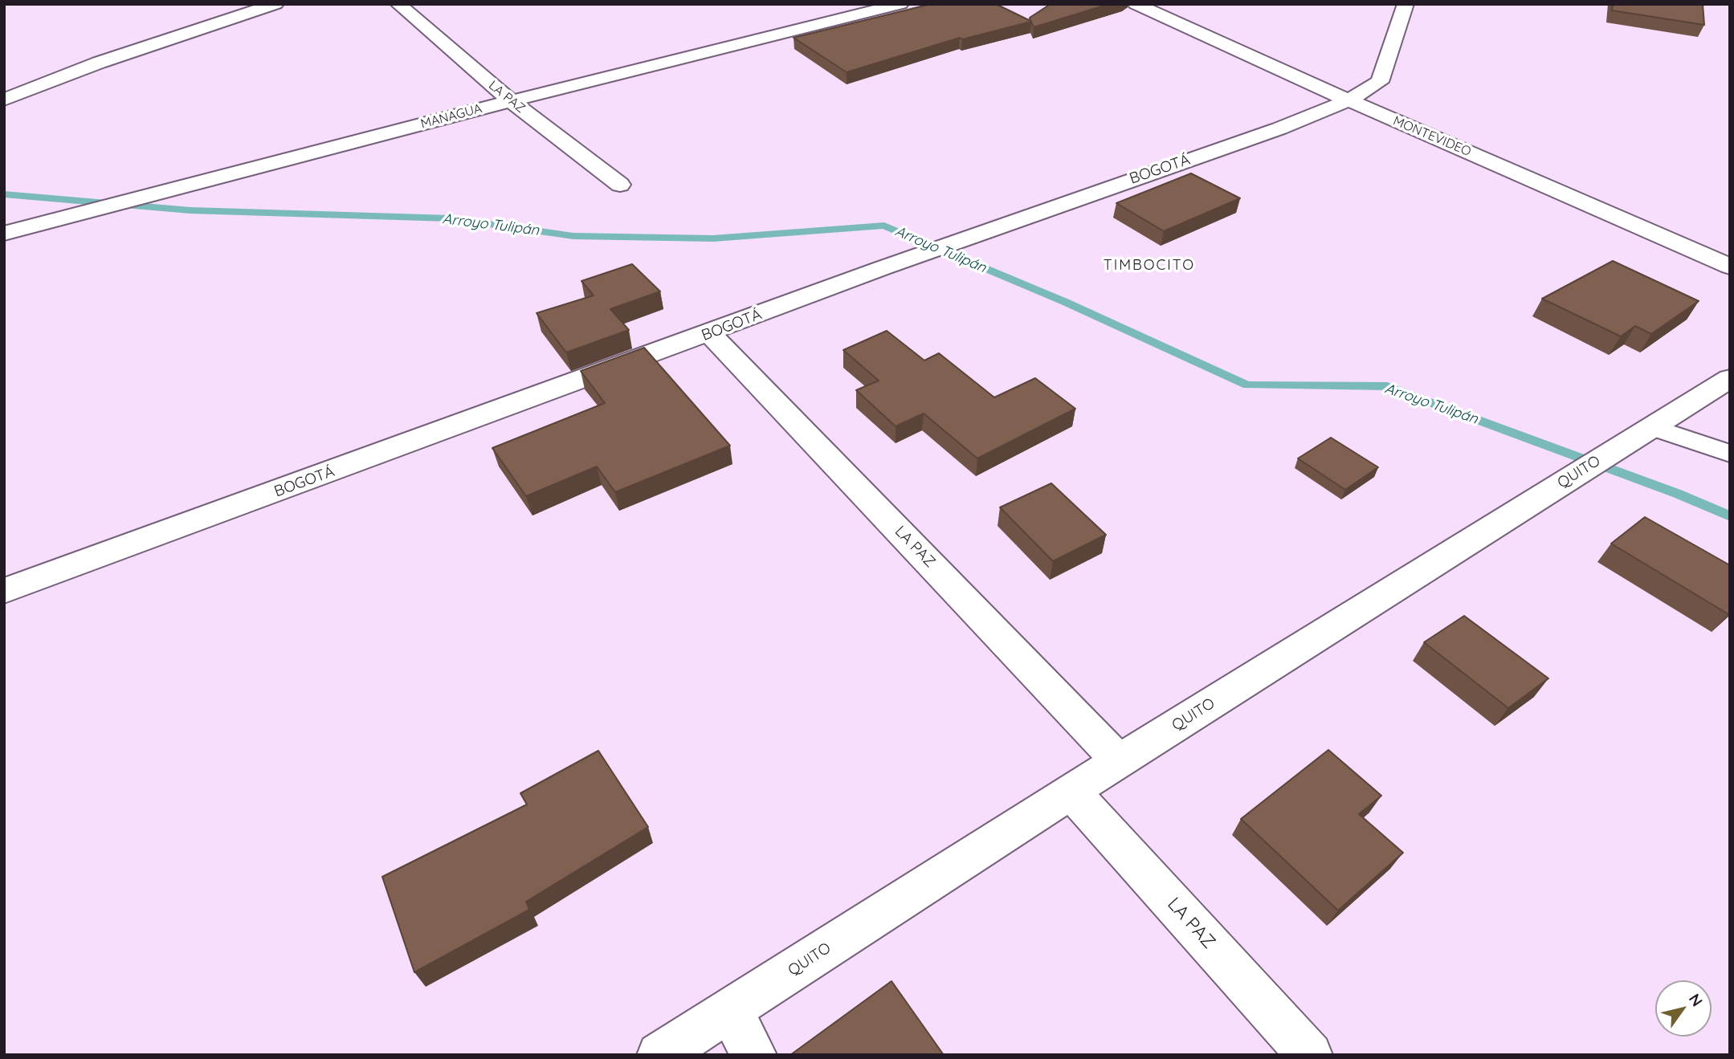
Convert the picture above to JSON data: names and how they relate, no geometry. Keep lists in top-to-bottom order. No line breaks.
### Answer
{"streets":{"street":["LA PAZ","MANAGUA","MONTEVIDEO","BOGOTÁ","QUITO"]},"crossings":[["LA PAZ","MANAGUA"],["LA PAZ","BOGOTÁ"],["LA PAZ","QUITO"],["MONTEVIDEO","BOGOTÁ"]],"districts":["TIMBOCITO"],"water":["Arroyo Tulipán"],"north":"top right"}
